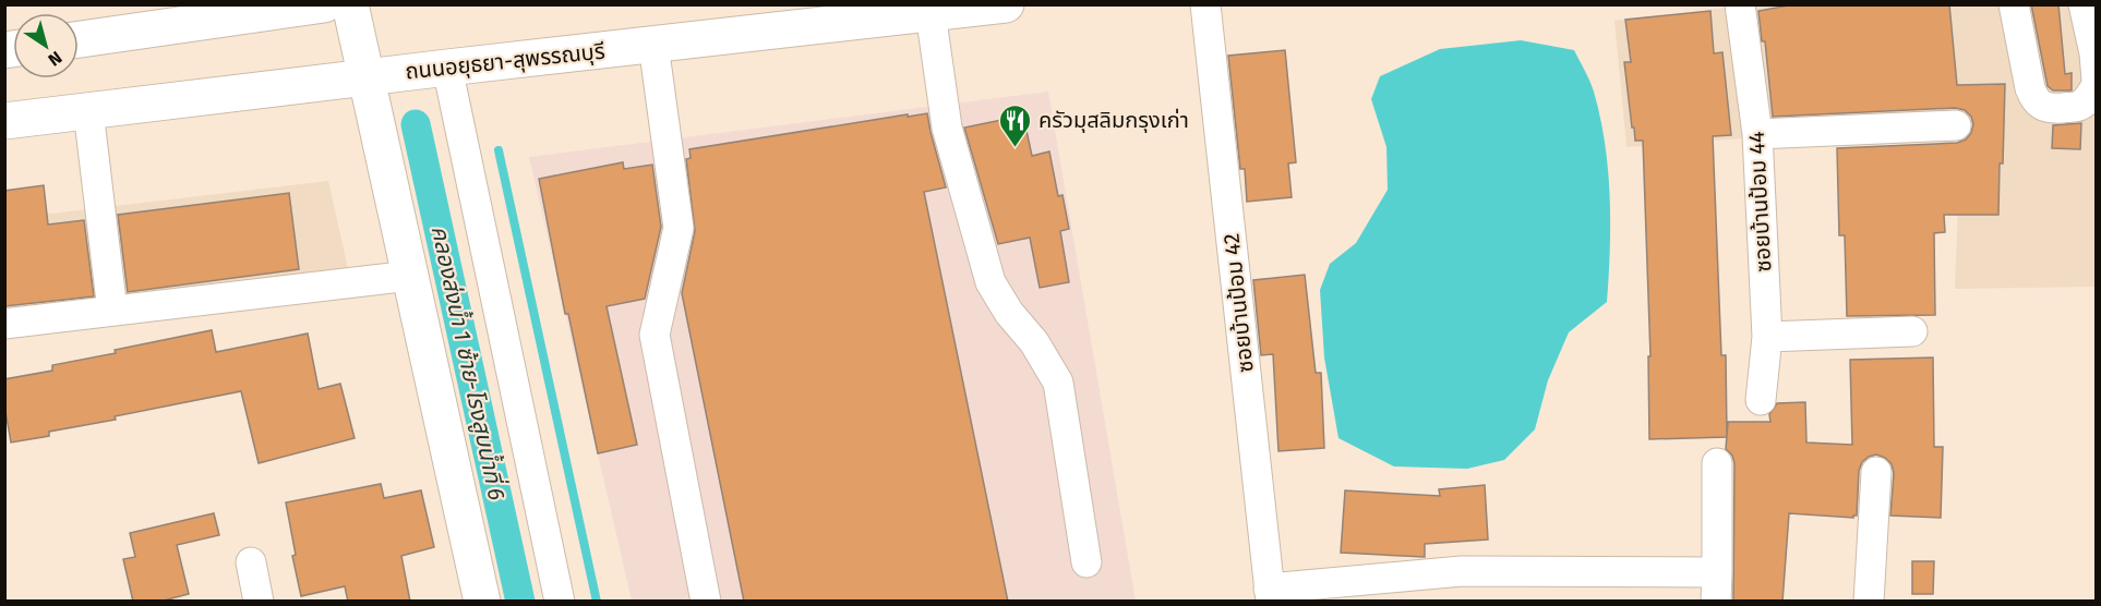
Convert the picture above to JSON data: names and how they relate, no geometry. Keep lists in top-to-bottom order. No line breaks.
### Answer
{"streets":{"main road":["ถนนอยุธยา-สุพรรณบุรี"],"street":["ซอยบ้านป้อม 44","ซอยบ้านป้อม 42"]},"water":["คลองส่งน้ำ 1 ซ้าย-โรงสูบน้ำที่ 6"],"places":{"restaurant":["ครัวมุสลิมกรุงเก่า"]},"north":"bottom right"}
